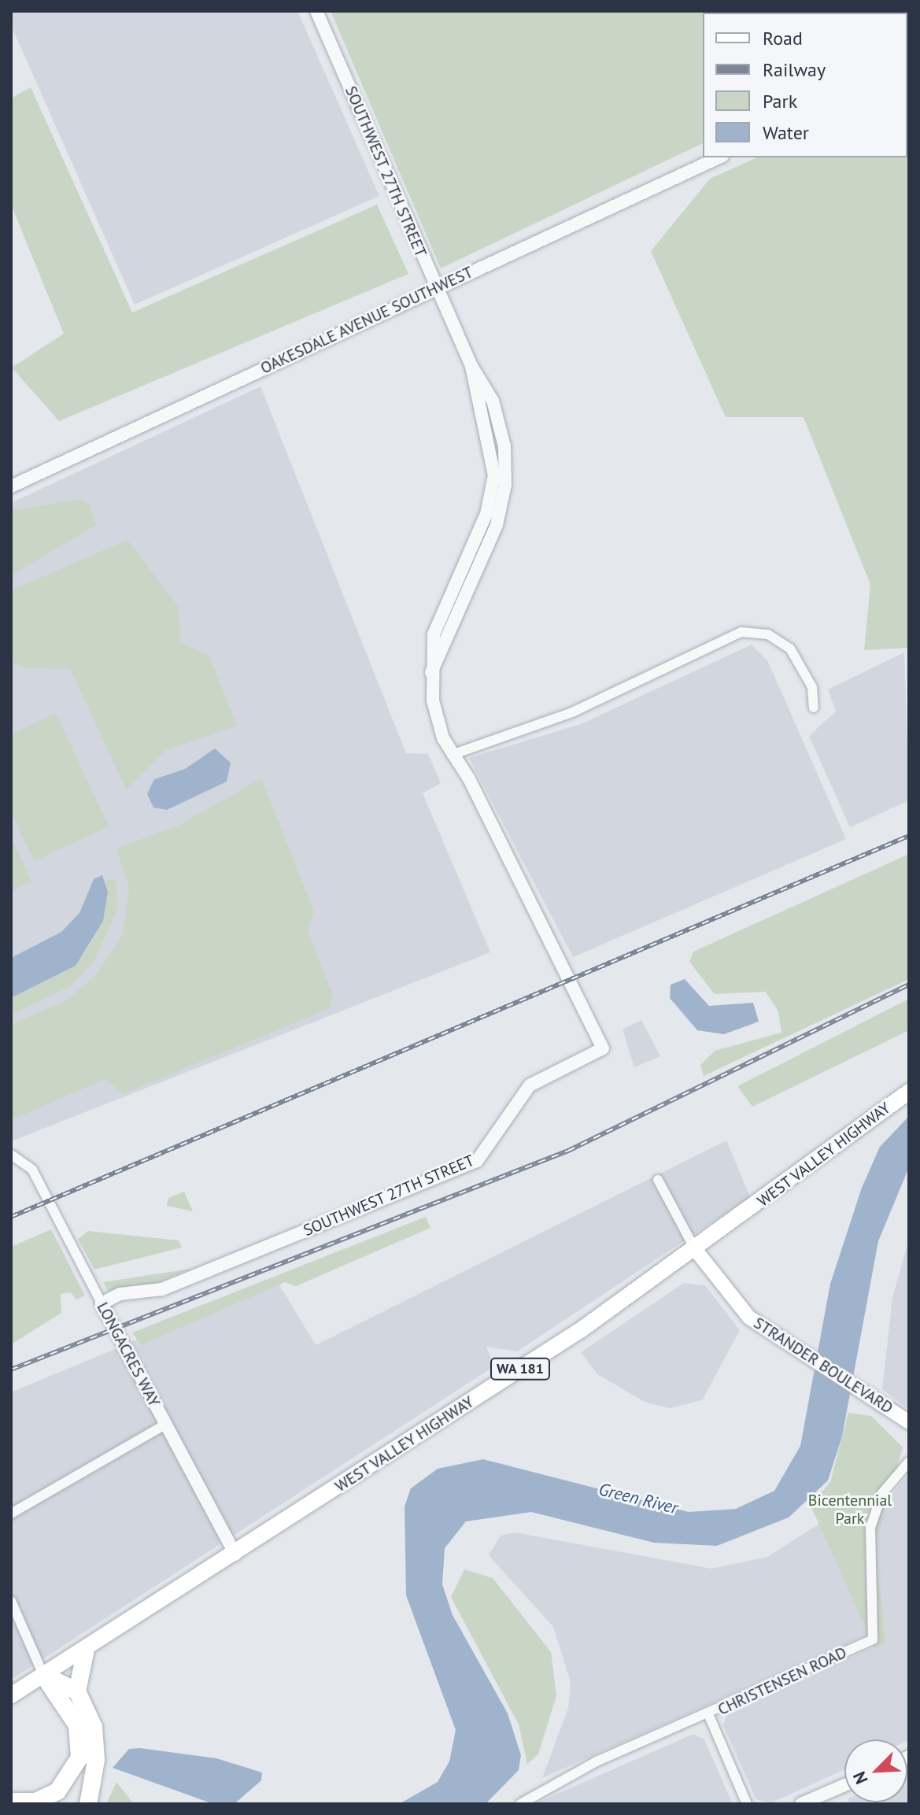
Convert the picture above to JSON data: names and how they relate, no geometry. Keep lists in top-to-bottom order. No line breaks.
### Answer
{"streets":{"main road":["WEST VALLEY HIGHWAY","STRANDER BOULEVARD","WA 181"],"street":["SOUTHWEST 27TH STREET","OAKESDALE AVENUE SOUTHWEST","LONGACRES WAY","CHRISTENSEN ROAD"]},"crossings":[["SOUTHWEST 27TH STREET","OAKESDALE AVENUE SOUTHWEST"],["SOUTHWEST 27TH STREET","LONGACRES WAY"],["WEST VALLEY HIGHWAY","LONGACRES WAY"],["WEST VALLEY HIGHWAY","STRANDER BOULEVARD"]],"water":["Green River"],"parks":["Bicentennial Park"],"legend":["Road","Railway","Park","Water"],"north":"bottom left"}
